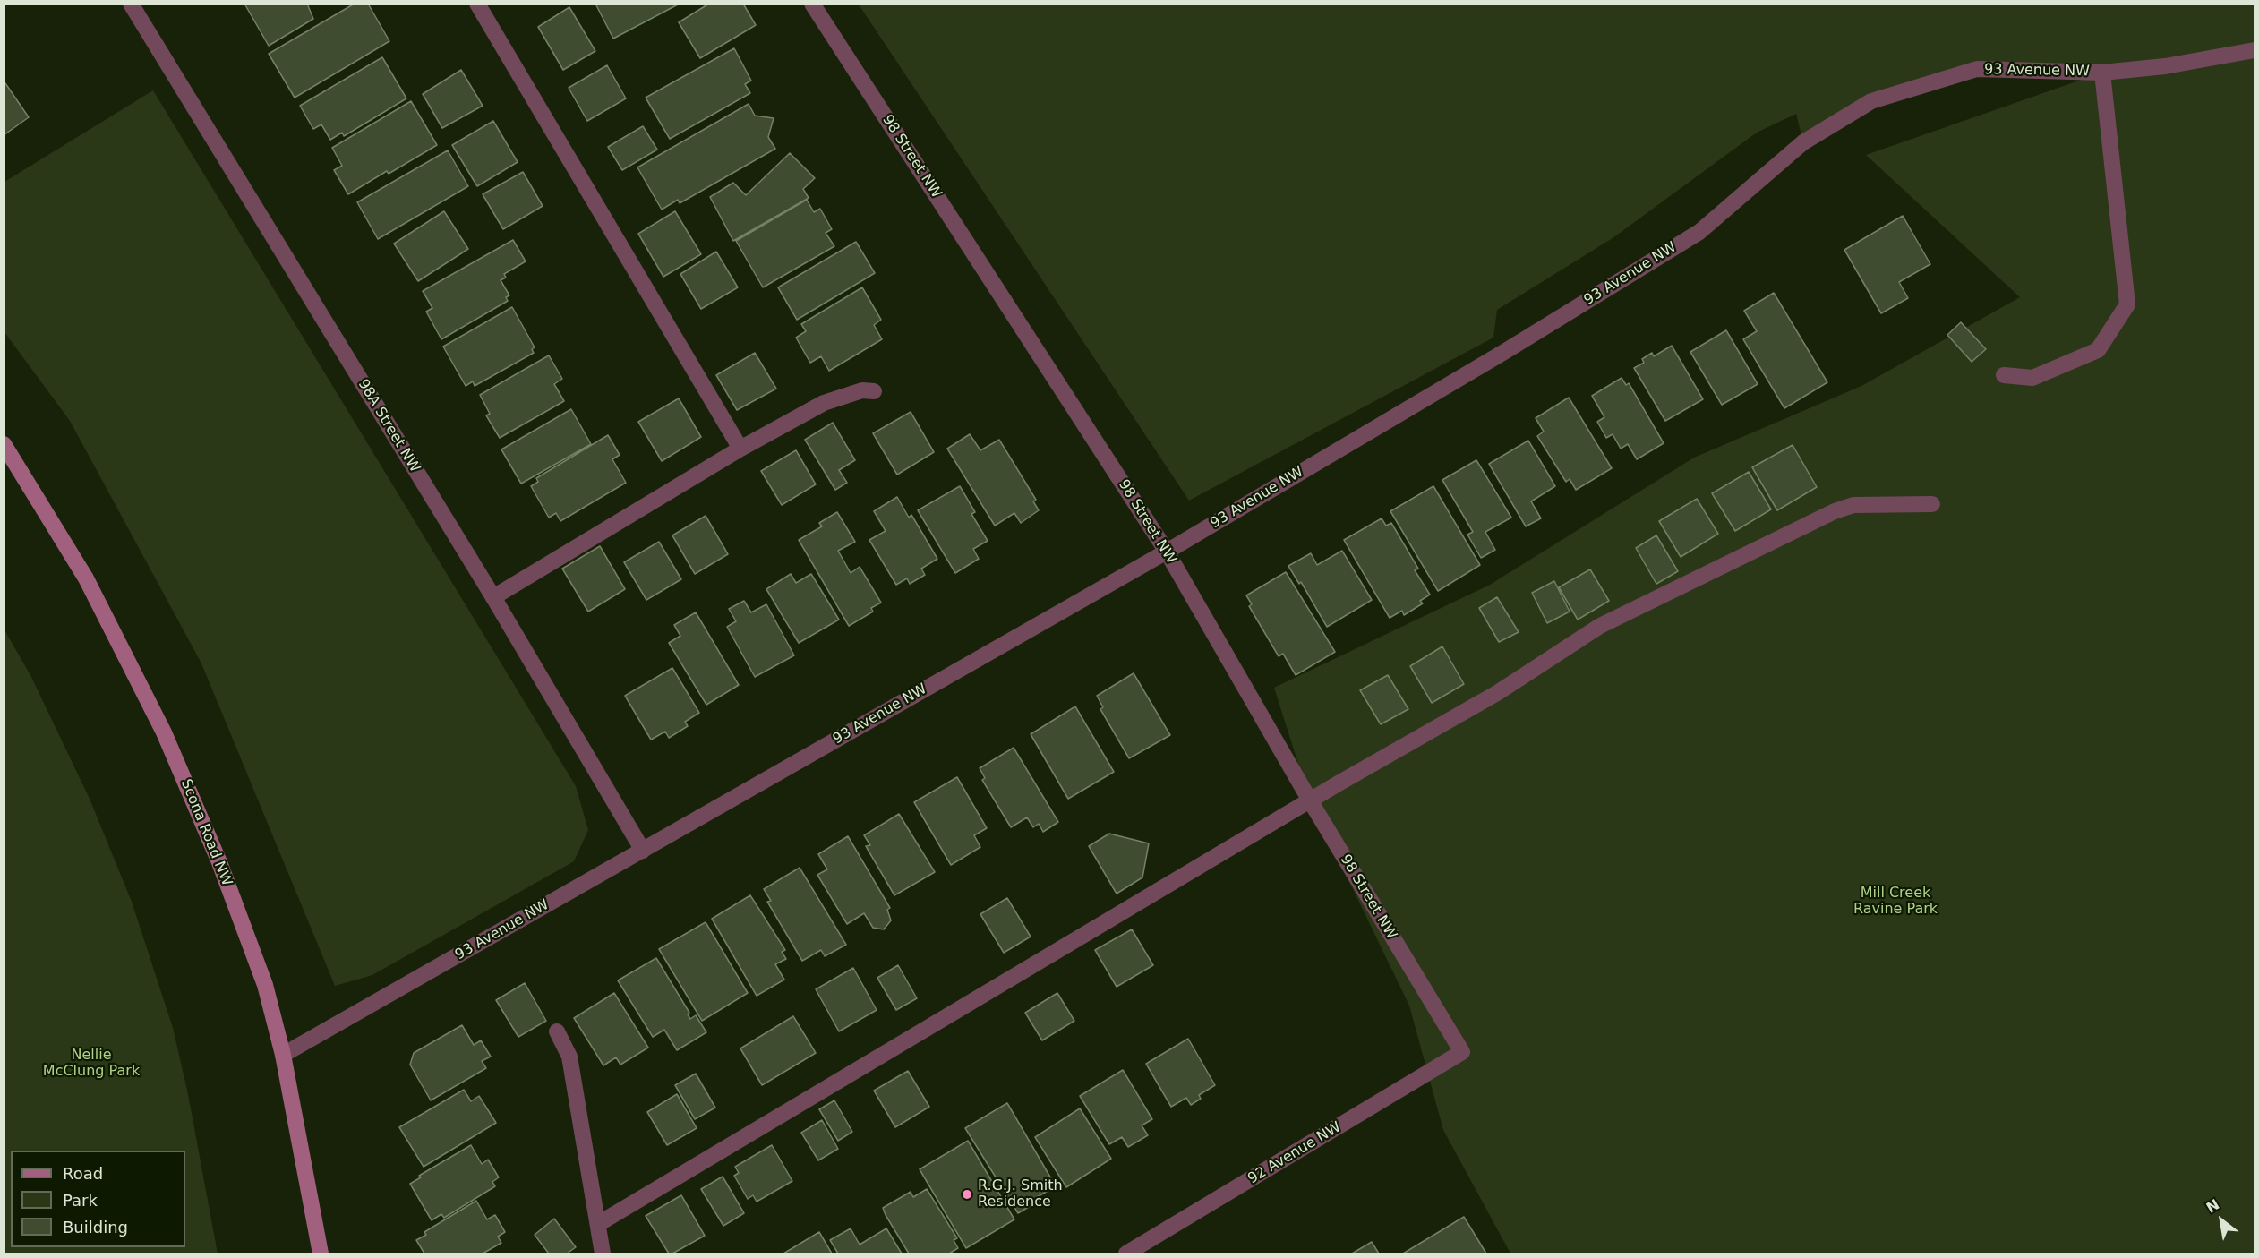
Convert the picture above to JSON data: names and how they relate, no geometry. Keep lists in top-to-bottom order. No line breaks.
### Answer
{"streets":{"main road":["Scona Road NW"],"street":["93 Avenue NW","98 Street NW","98A Street NW","92 Avenue NW"]},"crossings":[["93 Avenue NW","98 Street NW"],["93 Avenue NW","98A Street NW"],["93 Avenue NW","Scona Road NW"],["98 Street NW","92 Avenue NW"]],"parks":["Mill Creek Ravine Park","Nellie McClung Park"],"places":["R.G.J. Smith Residence"],"legend":["Road","Park","Building"],"north":"top left"}
